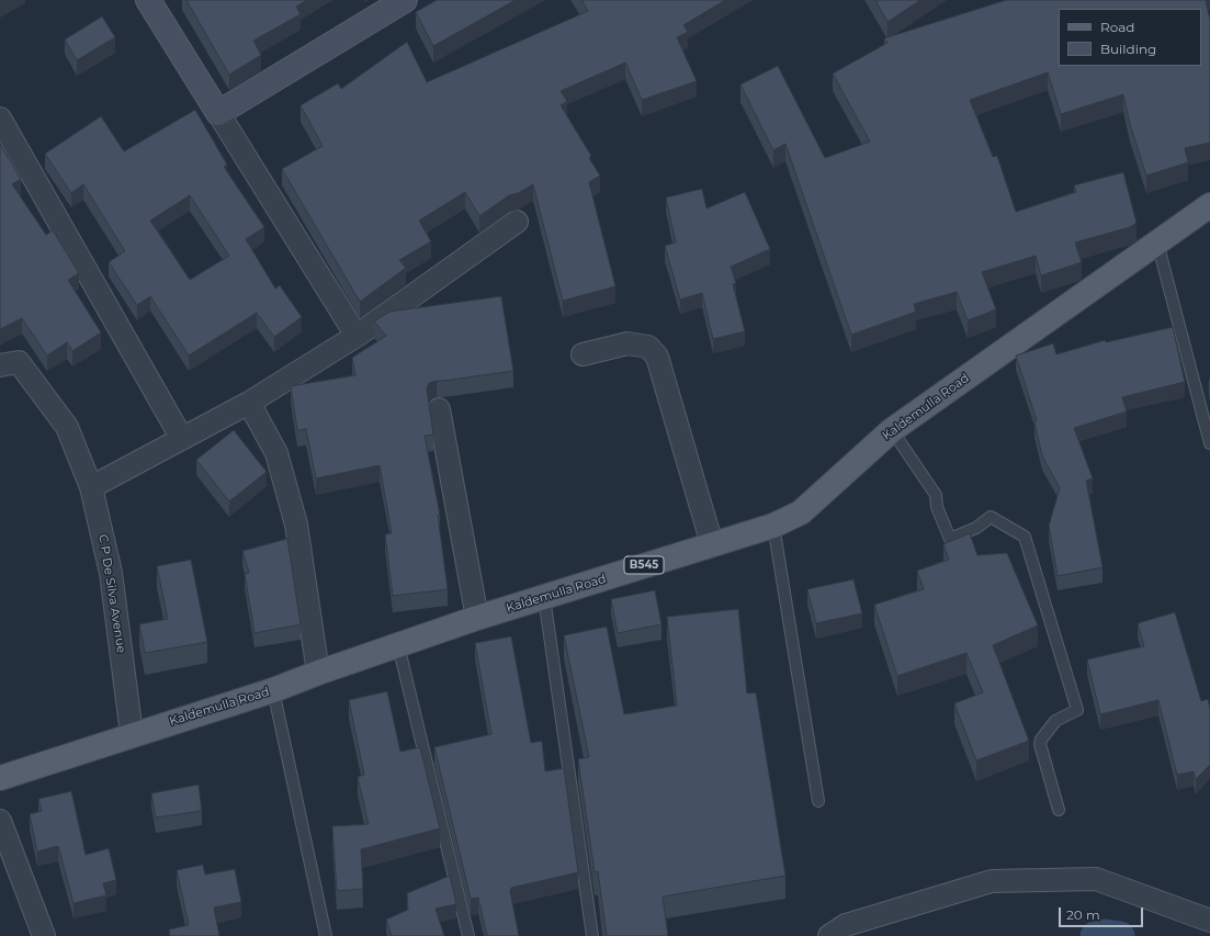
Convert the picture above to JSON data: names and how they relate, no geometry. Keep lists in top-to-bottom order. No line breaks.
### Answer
{"streets":{"main road":["Kaldemulla Road","B545"],"street":["C P De Silva Avenue"]},"crossings":[["Kaldemulla Road","C P De Silva Avenue"]],"legend":["Road","Building"],"scale_bar":"20 m"}
